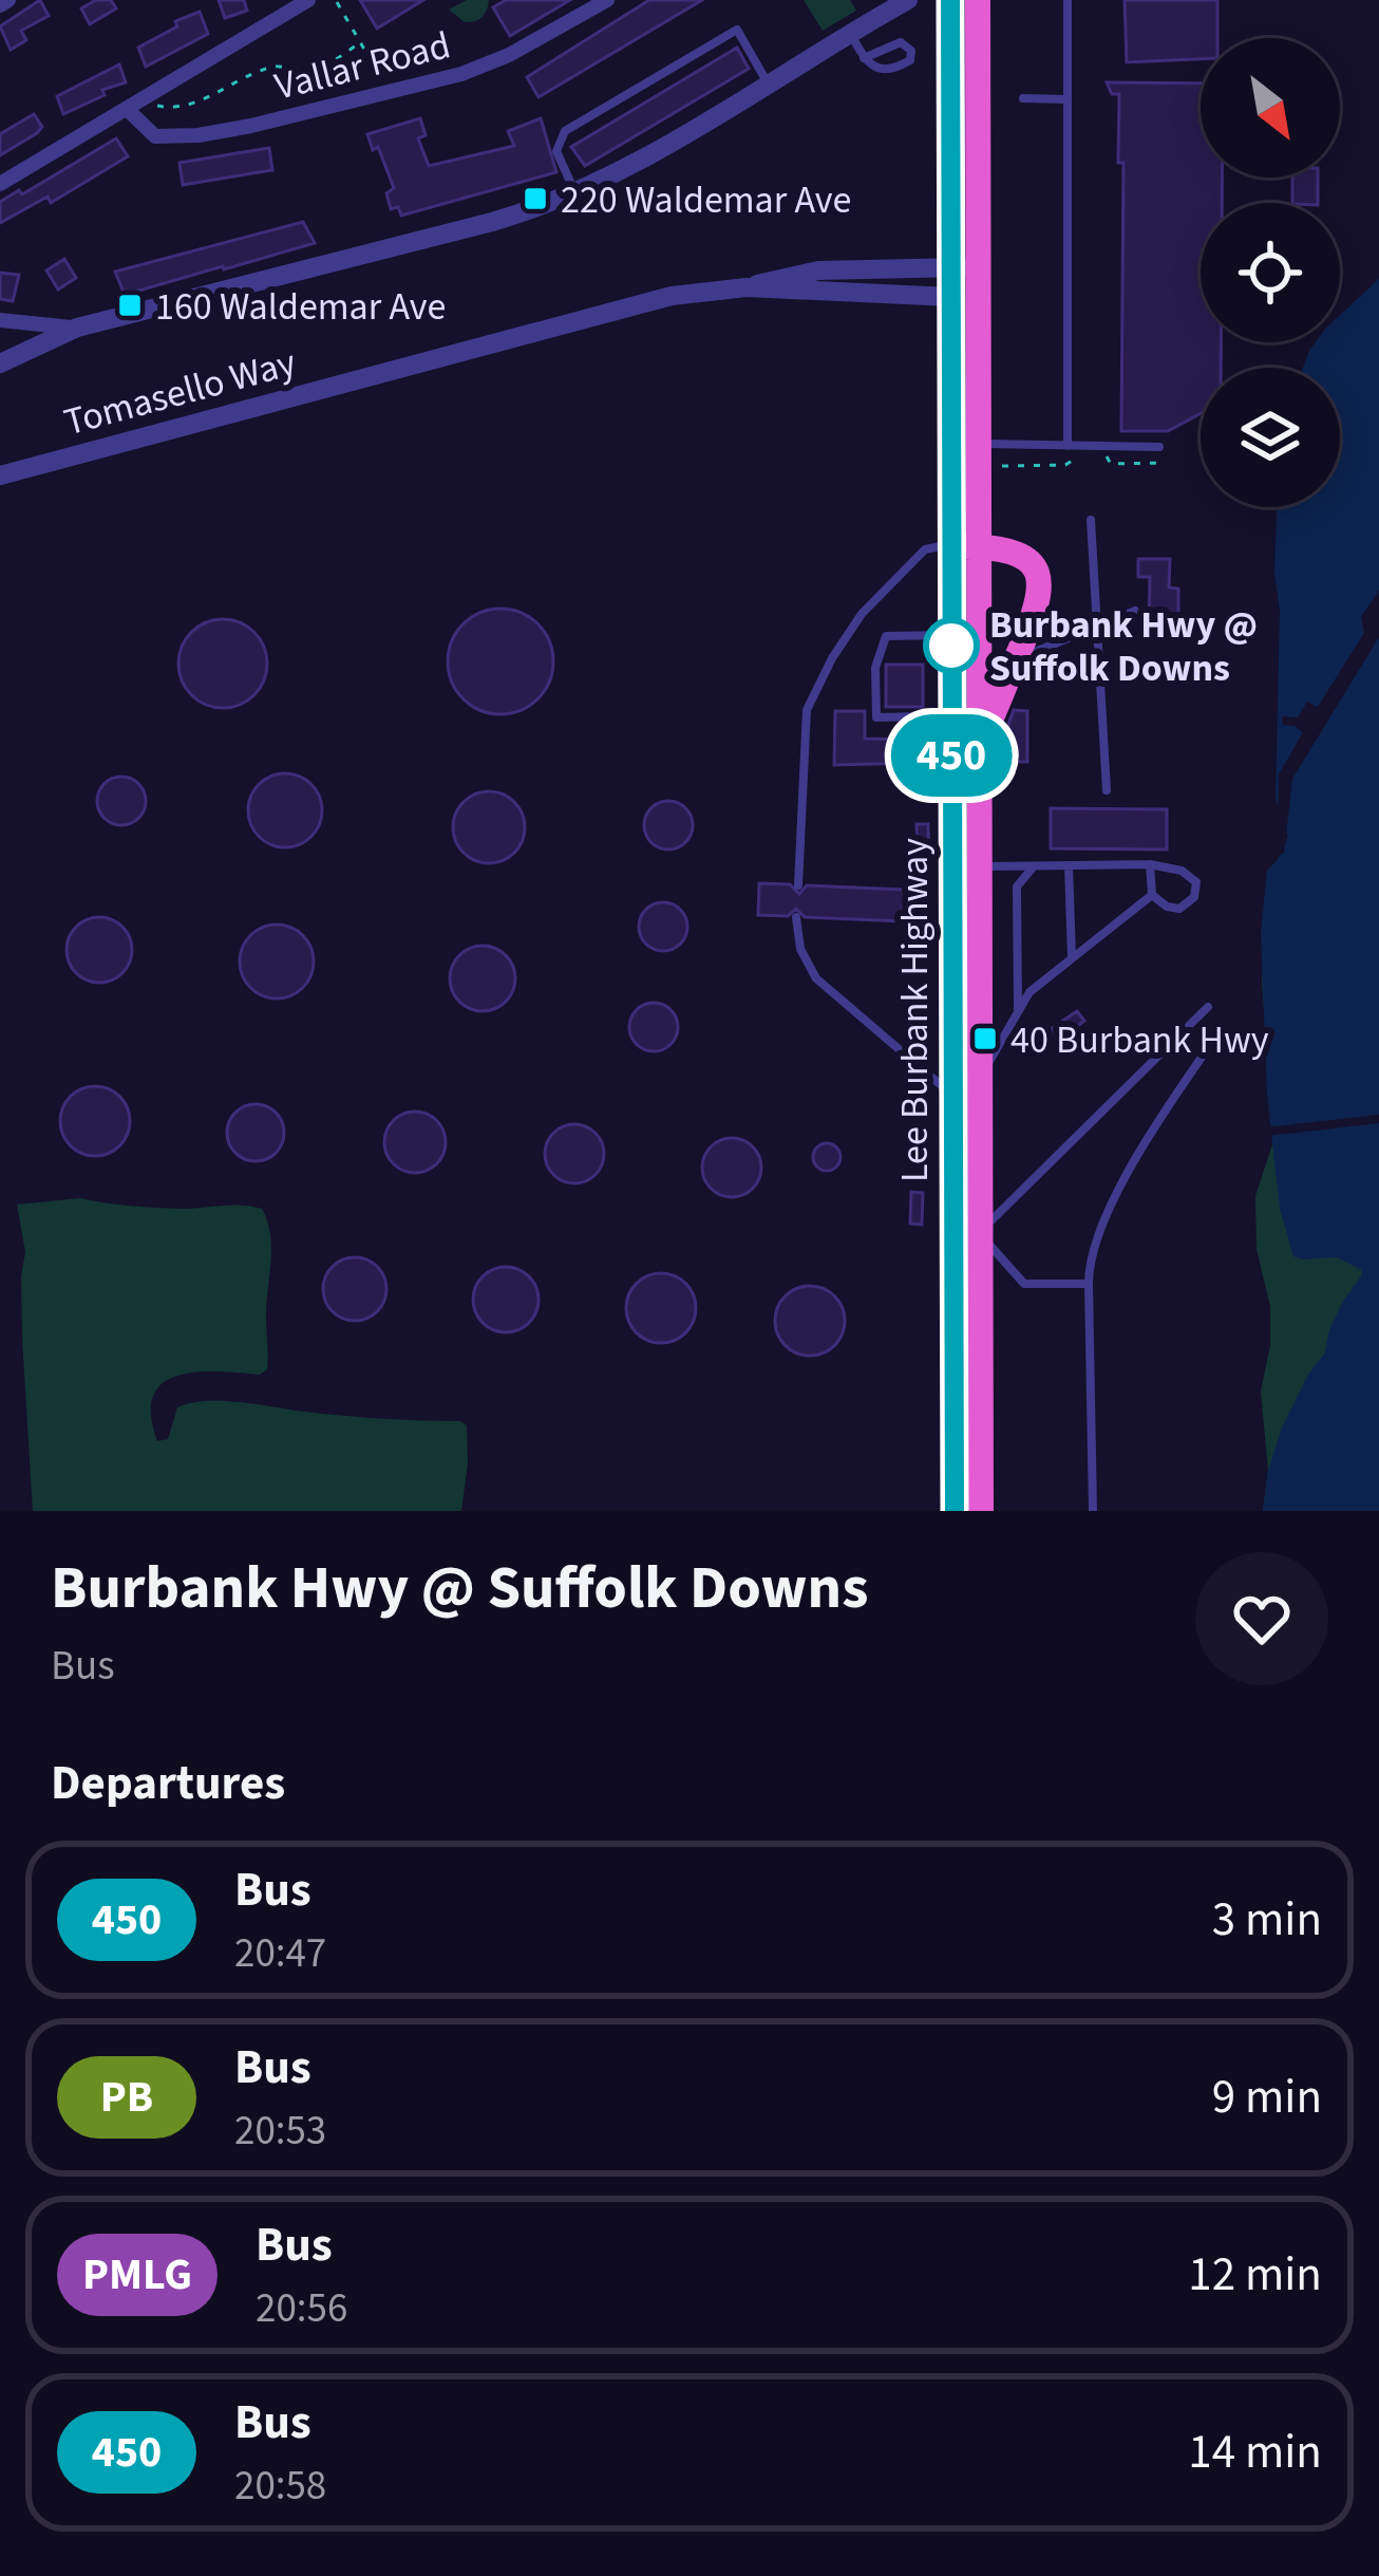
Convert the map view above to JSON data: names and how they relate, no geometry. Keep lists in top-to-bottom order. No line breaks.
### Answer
{"streets":{"highway":["Lee Burbank Highway"],"street":["Vallar Road","Tomasello Way"]},"crossings":[["Tomasello Way","Lee Burbank Highway"]],"places":{"transit":["220 Waldemar Ave","160 Waldemar Ave","40 Burbank Hwy"],"other":["Burbank Hwy @ Suffolk Downs"]},"lines":["bus line 450"],"north":"bottom right","page":{"on_map":"450","heading":[["Burbank Hwy @ Suffolk Downs","Bus"],"Departures"],"list":[{"mark":"450","name":"Bus","note":"20:47","value":"3 min"},{"mark":"PB","name":"Bus","note":"20:53","value":"9 min"},{"mark":"PMLG","name":"Bus","note":"20:56","value":"12 min"},{"mark":"450","name":"Bus","note":"20:58","value":"14 min"}]}}
